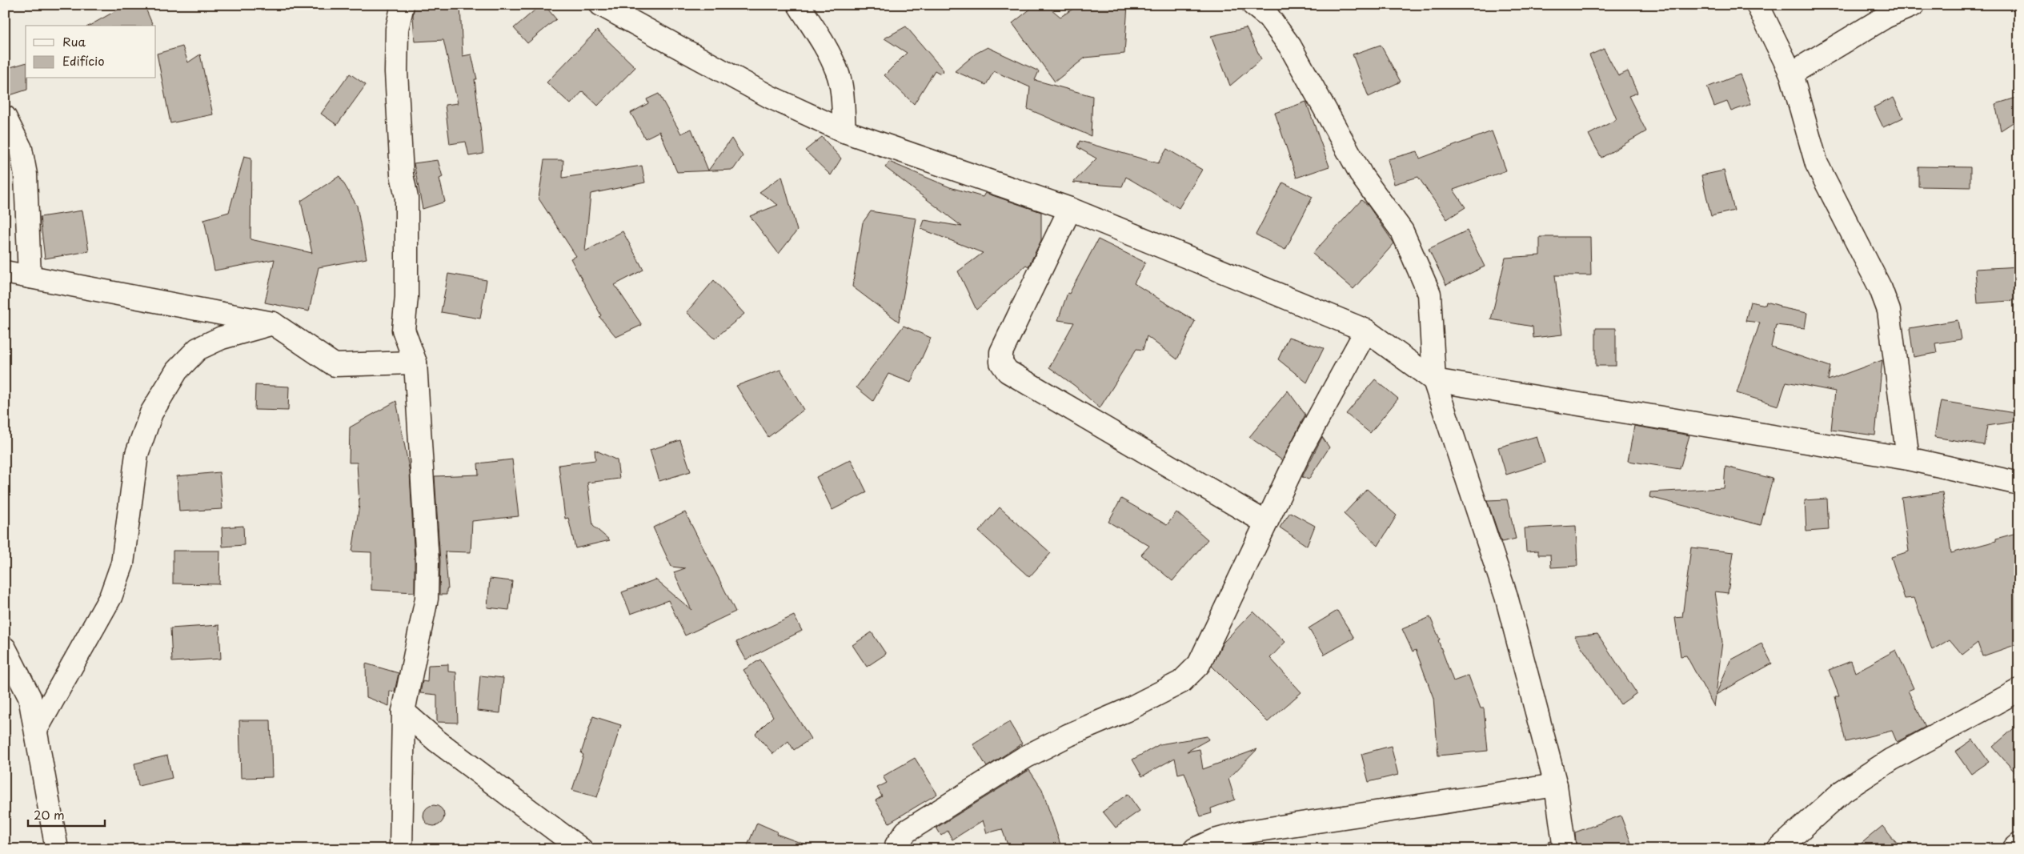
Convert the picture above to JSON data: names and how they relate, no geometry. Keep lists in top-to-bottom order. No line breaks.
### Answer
{"legend":["Rua","Edifício"],"scale_bar":"20 m"}
